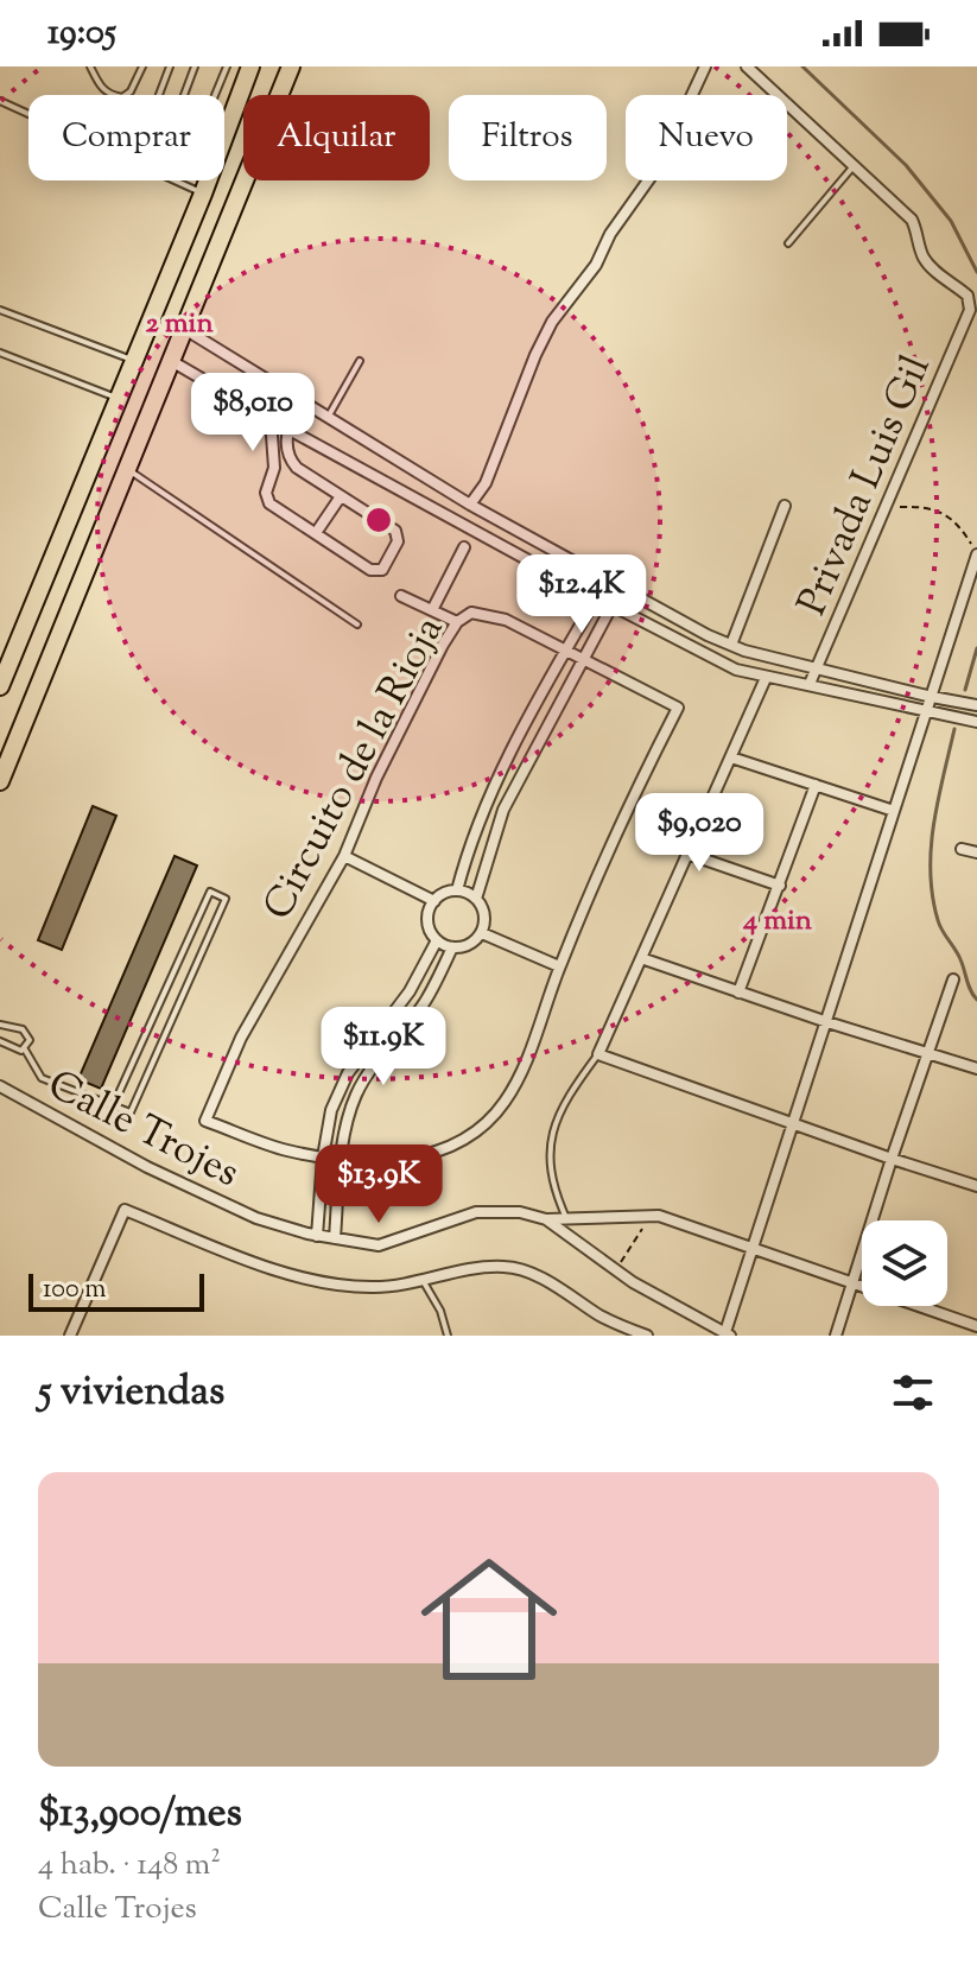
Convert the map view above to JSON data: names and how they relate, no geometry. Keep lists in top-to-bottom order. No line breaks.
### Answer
{"streets":{"street":["Privada Luis Gil","Circuito de la Rioja","Calle Trojes"]},"scale_bar":"100 m","page":{"status":"19:05","chip":["Comprar","Alquilar","Filtros","Nuevo"],"price":["$8,010","$12.4K","$9,020","$11.9K","$13.9K"],"scale":"100 m","heading":"5 viviendas","list":[{"name":"$13,900/mes","note":"4 hab. · 148 m² · Calle Trojes"}]},"rings":["2 min","4 min"]}
